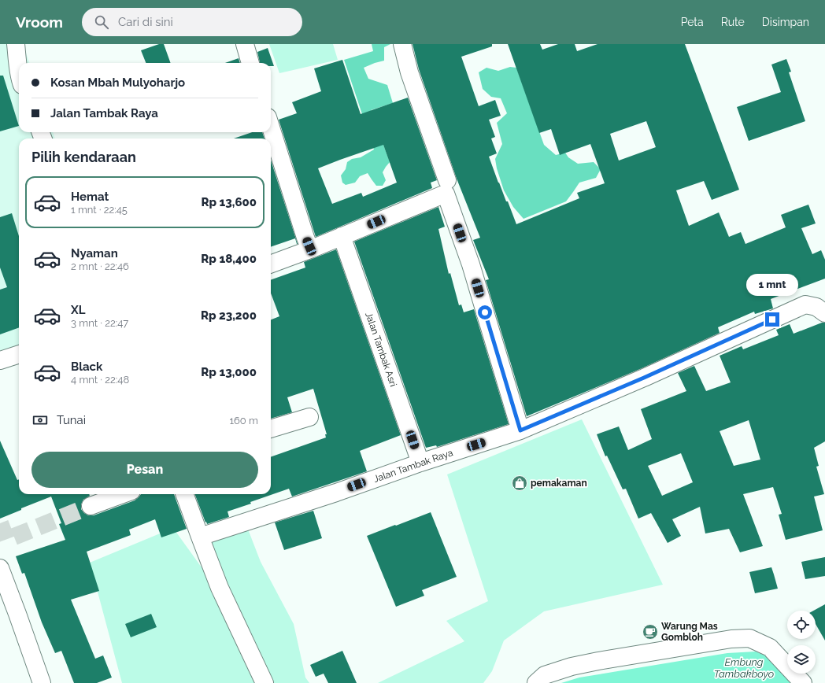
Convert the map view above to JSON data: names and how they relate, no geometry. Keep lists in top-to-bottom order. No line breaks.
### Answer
{"streets":{"street":["Jalan Tambak Asri","Jalan Tambak Raya"]},"crossings":[["Jalan Tambak Asri","Jalan Tambak Raya"]],"water":["Embung Tambakboyo"],"places":{"shop":["pemakaman"],"cafe":["Warung Mas Gombloh"]},"page":{"header":"Vroom","search":"Cari di sini","nav":["Peta","Rute","Disimpan"],"banner":["Kosan Mbah Mulyoharjo","Jalan Tambak Raya"],"heading":"Pilih kendaraan","list":[{"name":"Hemat","note":"1 mnt · 22:45","value":"Rp 13,600"},{"name":"Nyaman","note":"2 mnt · 22:46","value":"Rp 18,400"},{"name":"XL","note":"3 mnt · 22:47","value":"Rp 23,200"},{"name":"Black","note":"4 mnt · 22:48","value":"Rp 13,000"}],"bubble":"1 mnt","pay":["Tunai","160 m"],"buttons":"Pesan"}}
